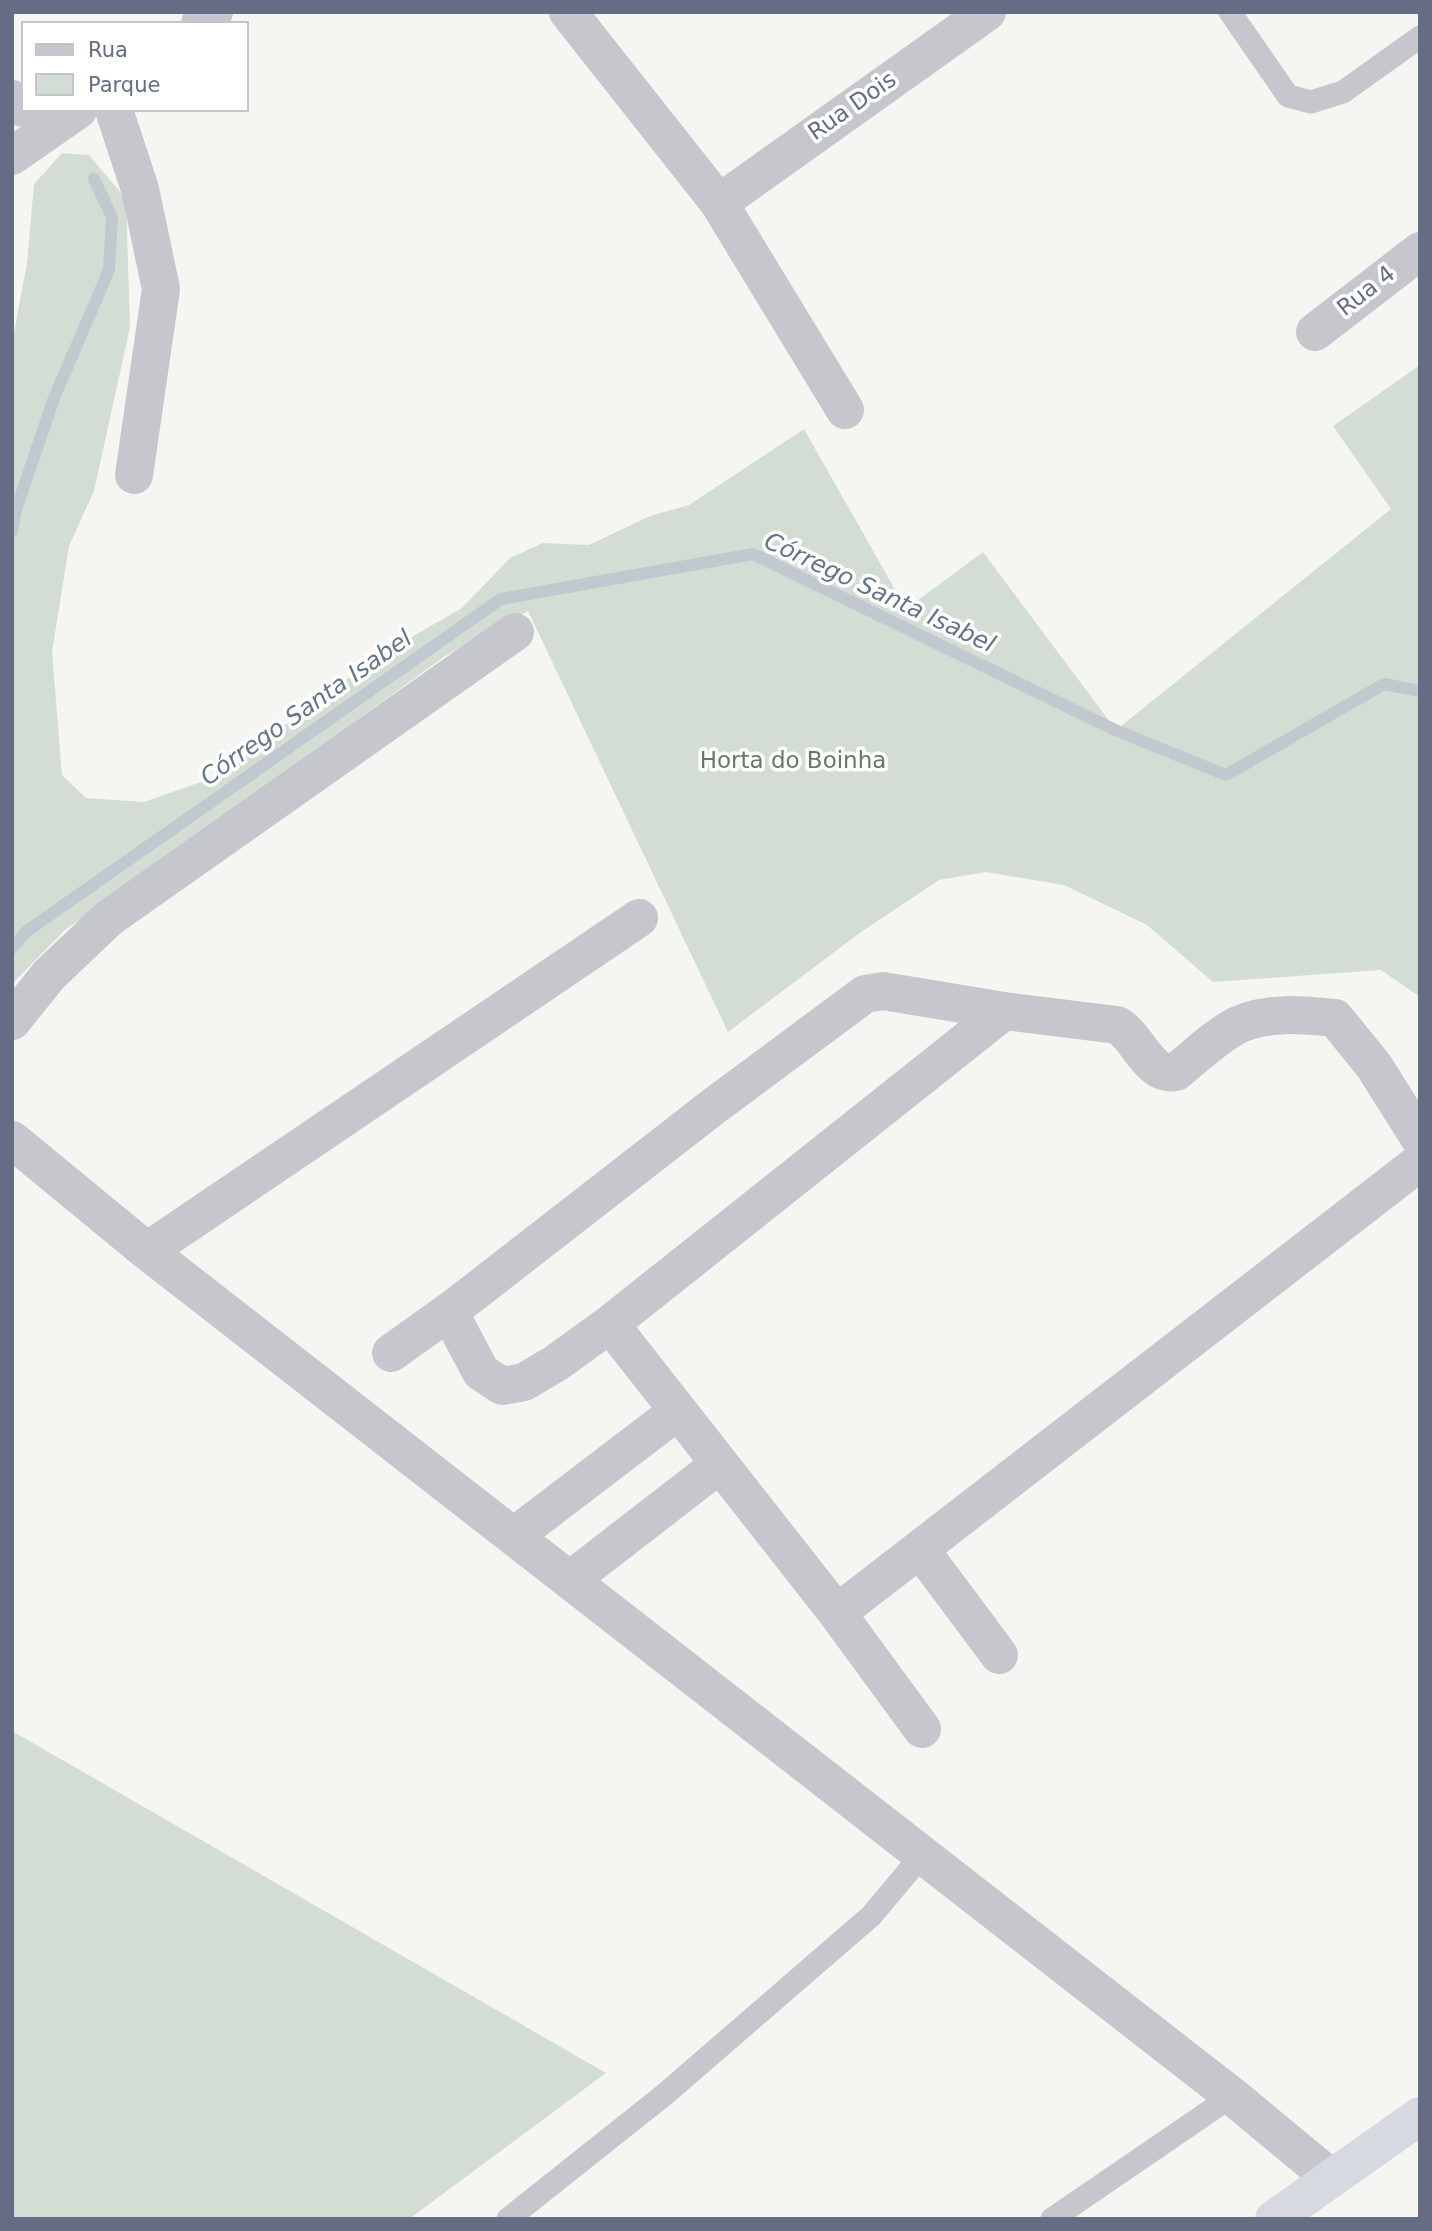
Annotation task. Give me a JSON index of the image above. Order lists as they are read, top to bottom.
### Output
{
  "streets": {
    "street": ["Rua Dois", "Rua 4"]
  },
  "water": ["Córrego Santa Isabel"],
  "parks": ["Horta do Boinha"],
  "legend": ["Rua", "Parque"]
}
